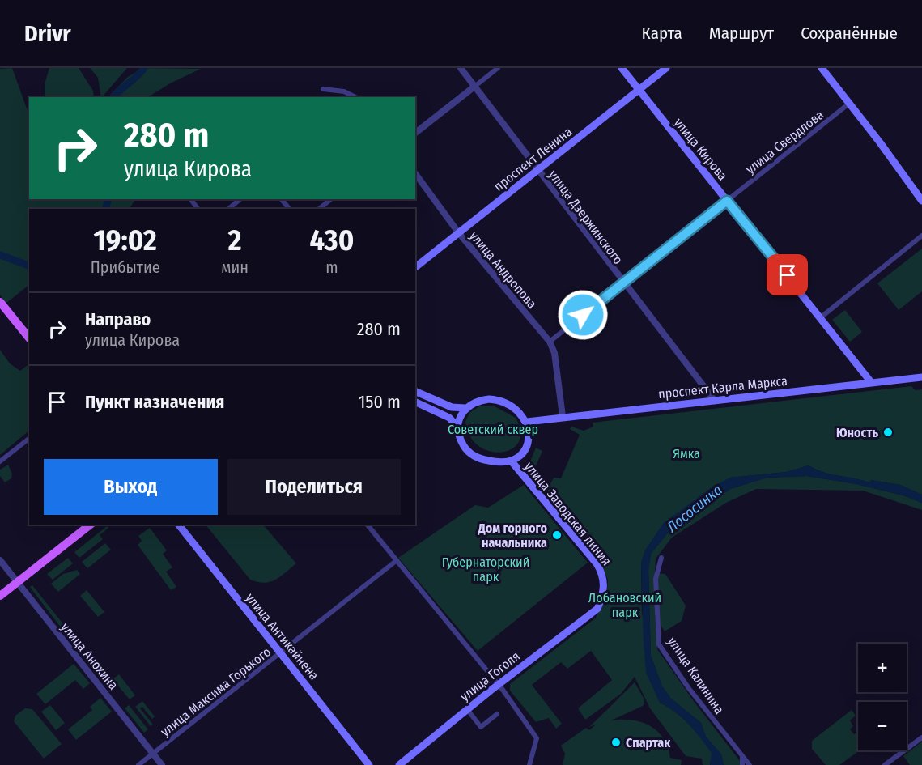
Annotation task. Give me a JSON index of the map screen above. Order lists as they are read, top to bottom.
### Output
{
  "streets": {
    "main road": [
      "улица Кирова",
      "проспект Ленина",
      "проспект Карла Маркса",
      "улица Заводская линия",
      "улица Антикайнена",
      "улица Гоголя"
    ],
    "street": [
      "улица Свердлова",
      "улица Дзержинского",
      "улица Андропова",
      "улица Анохина",
      "улица Калинина",
      "улица Максима Горького"
    ]
  },
  "crossings": [
    ["улица Свердлова", "улица Кирова"],
    ["улица Свердлова", "улица Дзержинского"],
    ["улица Свердлова", "улица Андропова"],
    ["улица Кирова", "проспект Ленина"],
    ["улица Кирова", "проспект Карла Маркса"],
    ["проспект Ленина", "улица Дзержинского"],
    ["проспект Ленина", "улица Андропова"],
    ["улица Дзержинского", "проспект Карла Маркса"],
    ["улица Андропова", "проспект Карла Маркса"],
    ["проспект Карла Маркса", "улица Заводская линия"],
    ["улица Заводская линия", "улица Гоголя"],
    ["улица Антикайнена", "улица Максима Горького"],
    ["улица Анохина", "улица Максима Горького"]
  ],
  "water": ["Лососинка"],
  "parks": [
    "Советский сквер",
    "Ямка",
    "Губернаторский парк",
    "Лобановский парк"
  ],
  "places": ["Юность", "Дом горного начальника", "Спартак"],
  "page": {
    "header": "Drivr",
    "nav": ["Карта", "Маршрут", "Сохранённые"],
    "turn": ["280 m", "улица Кирова"],
    "eta": [
      "19:02",
      "Прибытие",
      "2",
      "мин",
      "430",
      "m"
    ],
    "list": [
      {
        "name": "Направо",
        "note": "улица Кирова",
        "value": "280 m"
      },
      {
        "name": "Пункт назначения",
        "value": "150 m"
      }
    ],
    "buttons": ["Выход", "Поделиться"],
    "map_buttons": ["+", "−"]
  }
}
